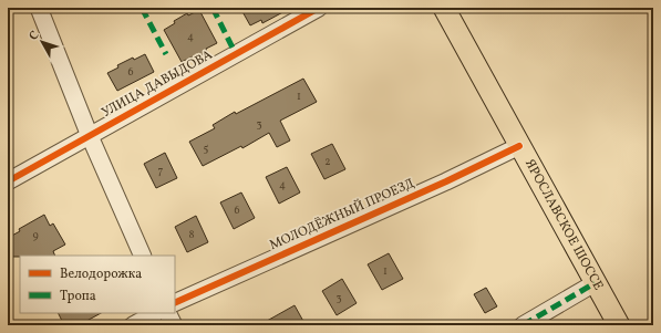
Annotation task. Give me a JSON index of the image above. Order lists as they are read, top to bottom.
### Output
{
  "streets": {
    "main road": ["ЯРОСЛАВСКОЕ ШОССЕ"],
    "street": ["УЛИЦА ДАВЫДОВА", "МОЛОДЁЖНЫЙ ПРОЕЗД"]
  },
  "crossings": [
    ["МОЛОДЁЖНЫЙ ПРОЕЗД", "ЯРОСЛАВСКОЕ ШОССЕ"]
  ],
  "house_numbers": [
    "4",
    "6",
    "1",
    "3",
    "5",
    "2",
    "7",
    "4",
    "6",
    "8",
    "9",
    "1",
    "3"
  ],
  "legend": ["Велодорожка", "Тропа"],
  "north": "top left"
}
